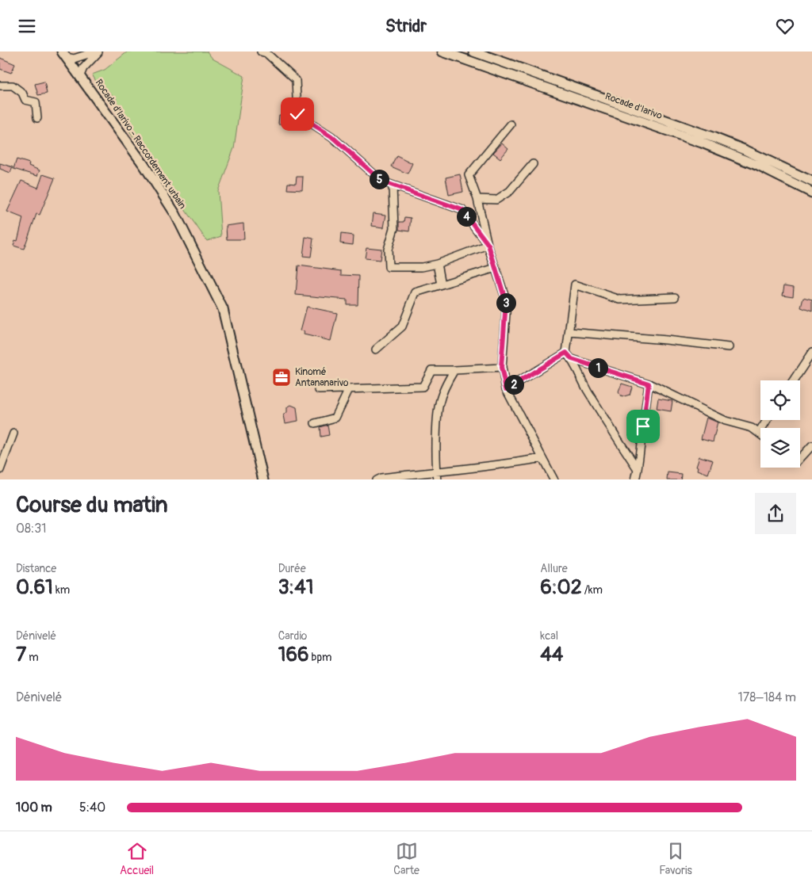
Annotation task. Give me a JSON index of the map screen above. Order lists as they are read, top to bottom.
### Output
{
  "streets": {
    "main road": ["Rocade d'Iarivo", "Rocade d'Iarivo - Raccordement urbain"]
  },
  "places": {
    "office": ["Kinomé Antananarivo"]
  },
  "page": {
    "header": "Stridr",
    "pins": [
      "5",
      "4",
      "3",
      "1",
      "2"
    ],
    "heading": ["Course du matin", "08:31"],
    "stats": [
      ["Distance", "0.61 km"],
      ["Durée", "3:41"],
      ["Allure", "6:02 /km"],
      ["Dénivelé", "7 m"],
      ["Cardio", "166 bpm"],
      ["kcal", "44"]
    ],
    "chart": ["Dénivelé", "178–184 m"],
    "list": [
      {
        "name": "100 m",
        "note": "5:40"
      }
    ],
    "tabs": ["Accueil", "Carte", "Favoris"]
  }
}
